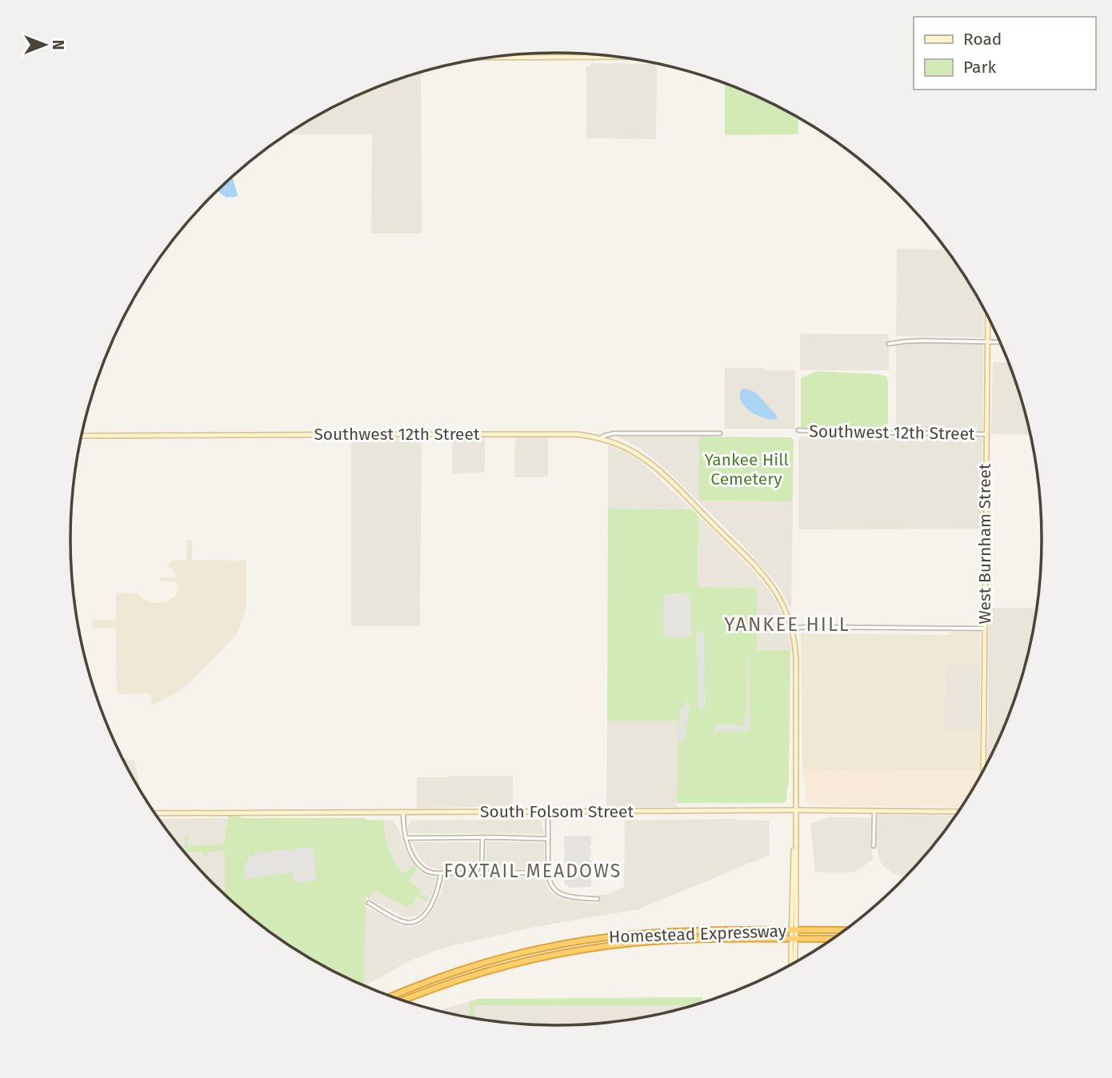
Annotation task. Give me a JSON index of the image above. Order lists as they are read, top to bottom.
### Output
{
  "streets": {
    "highway": ["Homestead Expressway"],
    "street": ["Southwest 12th Street", "West Burnham Street", "South Folsom Street"]
  },
  "crossings": [
    ["Southwest 12th Street", "West Burnham Street"]
  ],
  "districts": ["YANKEE HILL", "FOXTAIL MEADOWS"],
  "parks": ["Yankee Hill Cemetery"],
  "legend": ["Road", "Park"],
  "north": "right"
}
